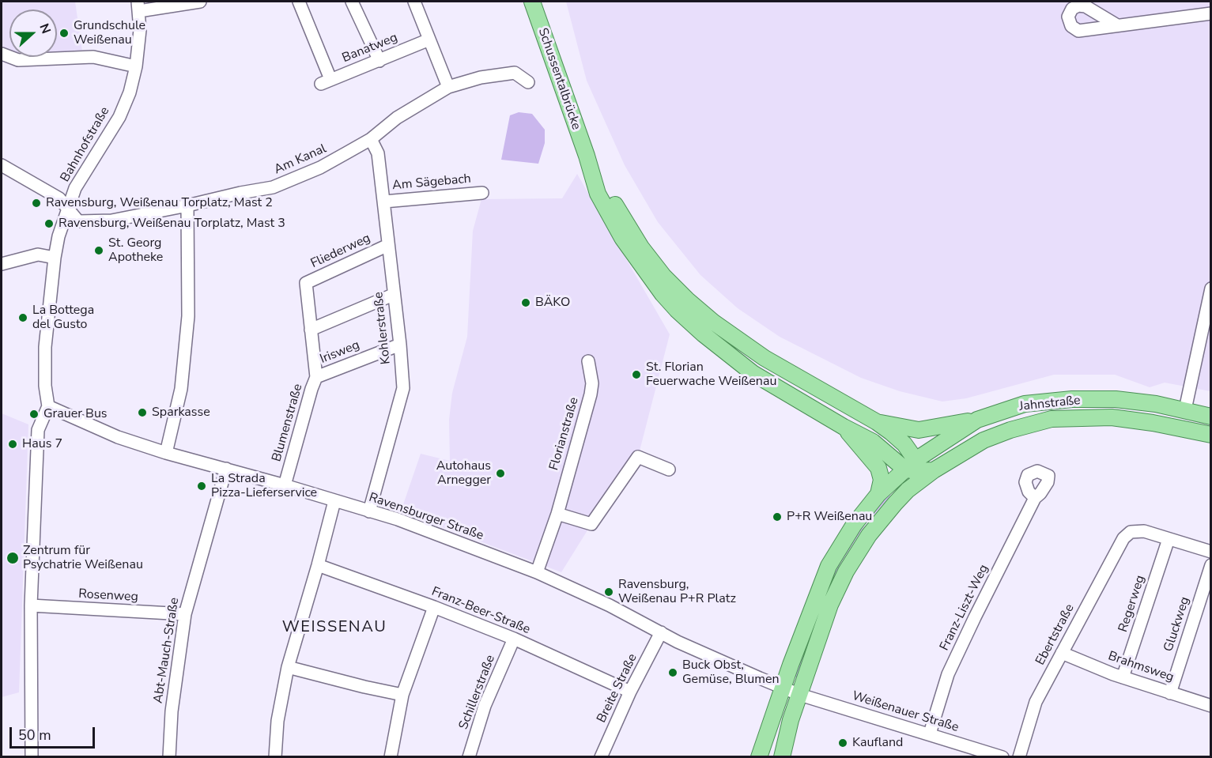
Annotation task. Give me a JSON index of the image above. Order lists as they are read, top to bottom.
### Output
{
  "streets": {
    "main road": ["Schussentalbrücke", "Jahnstraße"],
    "street": [
      "Banatweg",
      "Bahnhofstraße",
      "Am Kanal",
      "Am Sägebach",
      "Fliederweg",
      "Kohlerstraße",
      "Irisweg",
      "Blumenstraße",
      "Florianstraße",
      "Ravensburger Straße",
      "Rosenweg",
      "Regerweg",
      "Franz-Liszt-Weg",
      "Franz-Beer-Straße",
      "Gluckweg",
      "Ebertstraße",
      "Abt-Mauch-Straße",
      "Brahmsweg",
      "Breite Straße",
      "Schillerstraße",
      "Weißenauer Straße"
    ]
  },
  "crossings": [
    ["Bahnhofstraße", "Am Kanal"],
    ["Bahnhofstraße", "Ravensburger Straße"],
    ["Am Kanal", "Kohlerstraße"],
    ["Am Sägebach", "Kohlerstraße"],
    ["Fliederweg", "Kohlerstraße"],
    ["Fliederweg", "Blumenstraße"],
    ["Kohlerstraße", "Irisweg"],
    ["Kohlerstraße", "Ravensburger Straße"],
    ["Irisweg", "Blumenstraße"],
    ["Jahnstraße", "Ravensburger Straße"],
    ["Jahnstraße", "Weißenauer Straße"],
    ["Blumenstraße", "Ravensburger Straße"],
    ["Florianstraße", "Ravensburger Straße"],
    ["Ravensburger Straße", "Abt-Mauch-Straße"],
    ["Ravensburger Straße", "Breite Straße"],
    ["Rosenweg", "Abt-Mauch-Straße"],
    ["Regerweg", "Ebertstraße"],
    ["Regerweg", "Brahmsweg"],
    ["Franz-Liszt-Weg", "Weißenauer Straße"],
    ["Franz-Beer-Straße", "Breite Straße"],
    ["Franz-Beer-Straße", "Schillerstraße"],
    ["Gluckweg", "Brahmsweg"],
    ["Ebertstraße", "Brahmsweg"]
  ],
  "districts": ["WEISSENAU"],
  "places": [
    "Grundschule Weißenau",
    "Ravensburg, Weißenau Torplatz, Mast 2",
    "Ravensburg, Weißenau Torplatz, Mast 3",
    "St. Georg Apotheke",
    "BÄKO",
    "La Bottega del Gusto",
    "St. Florian Feuerwache Weißenau",
    "Sparkasse",
    "Grauer Bus",
    "Haus 7",
    "Autohaus Arnegger",
    "La Strada Pizza-Lieferservice",
    "P+R Weißenau",
    "Zentrum für Psychatrie Weißenau",
    "Ravensburg, Weißenau P+R Platz",
    "Buck Obst, Gemüse, Blumen",
    "Kaufland"
  ],
  "scale_bar": "50 m",
  "north": "right"
}
